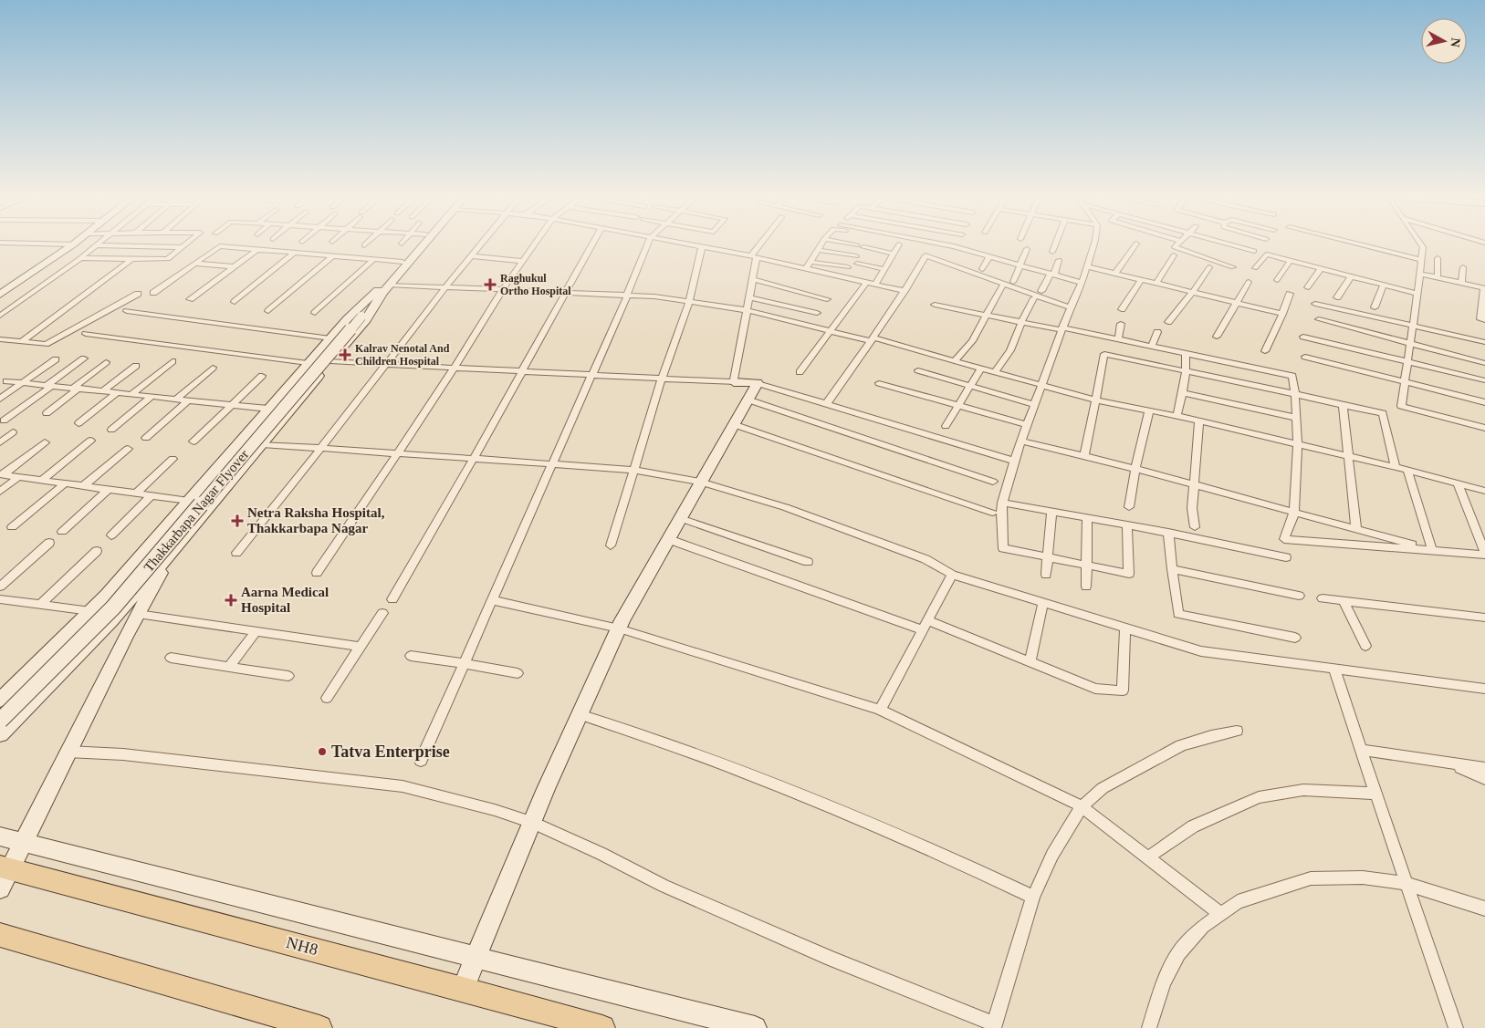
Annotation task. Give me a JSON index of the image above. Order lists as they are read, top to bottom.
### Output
{
  "streets": {
    "main road": ["NH8"],
    "street": ["Thakkarbapa Nagar Flyover"]
  },
  "places": {
    "health": [
      "Raghukul Ortho Hospital",
      "Kalrav Nenotal And Children Hospital",
      "Netra Raksha Hospital, Thakkarbapa Nagar",
      "Aarna Medical Hospital"
    ],
    "other": ["Tatva Enterprise"]
  },
  "north": "right"
}
